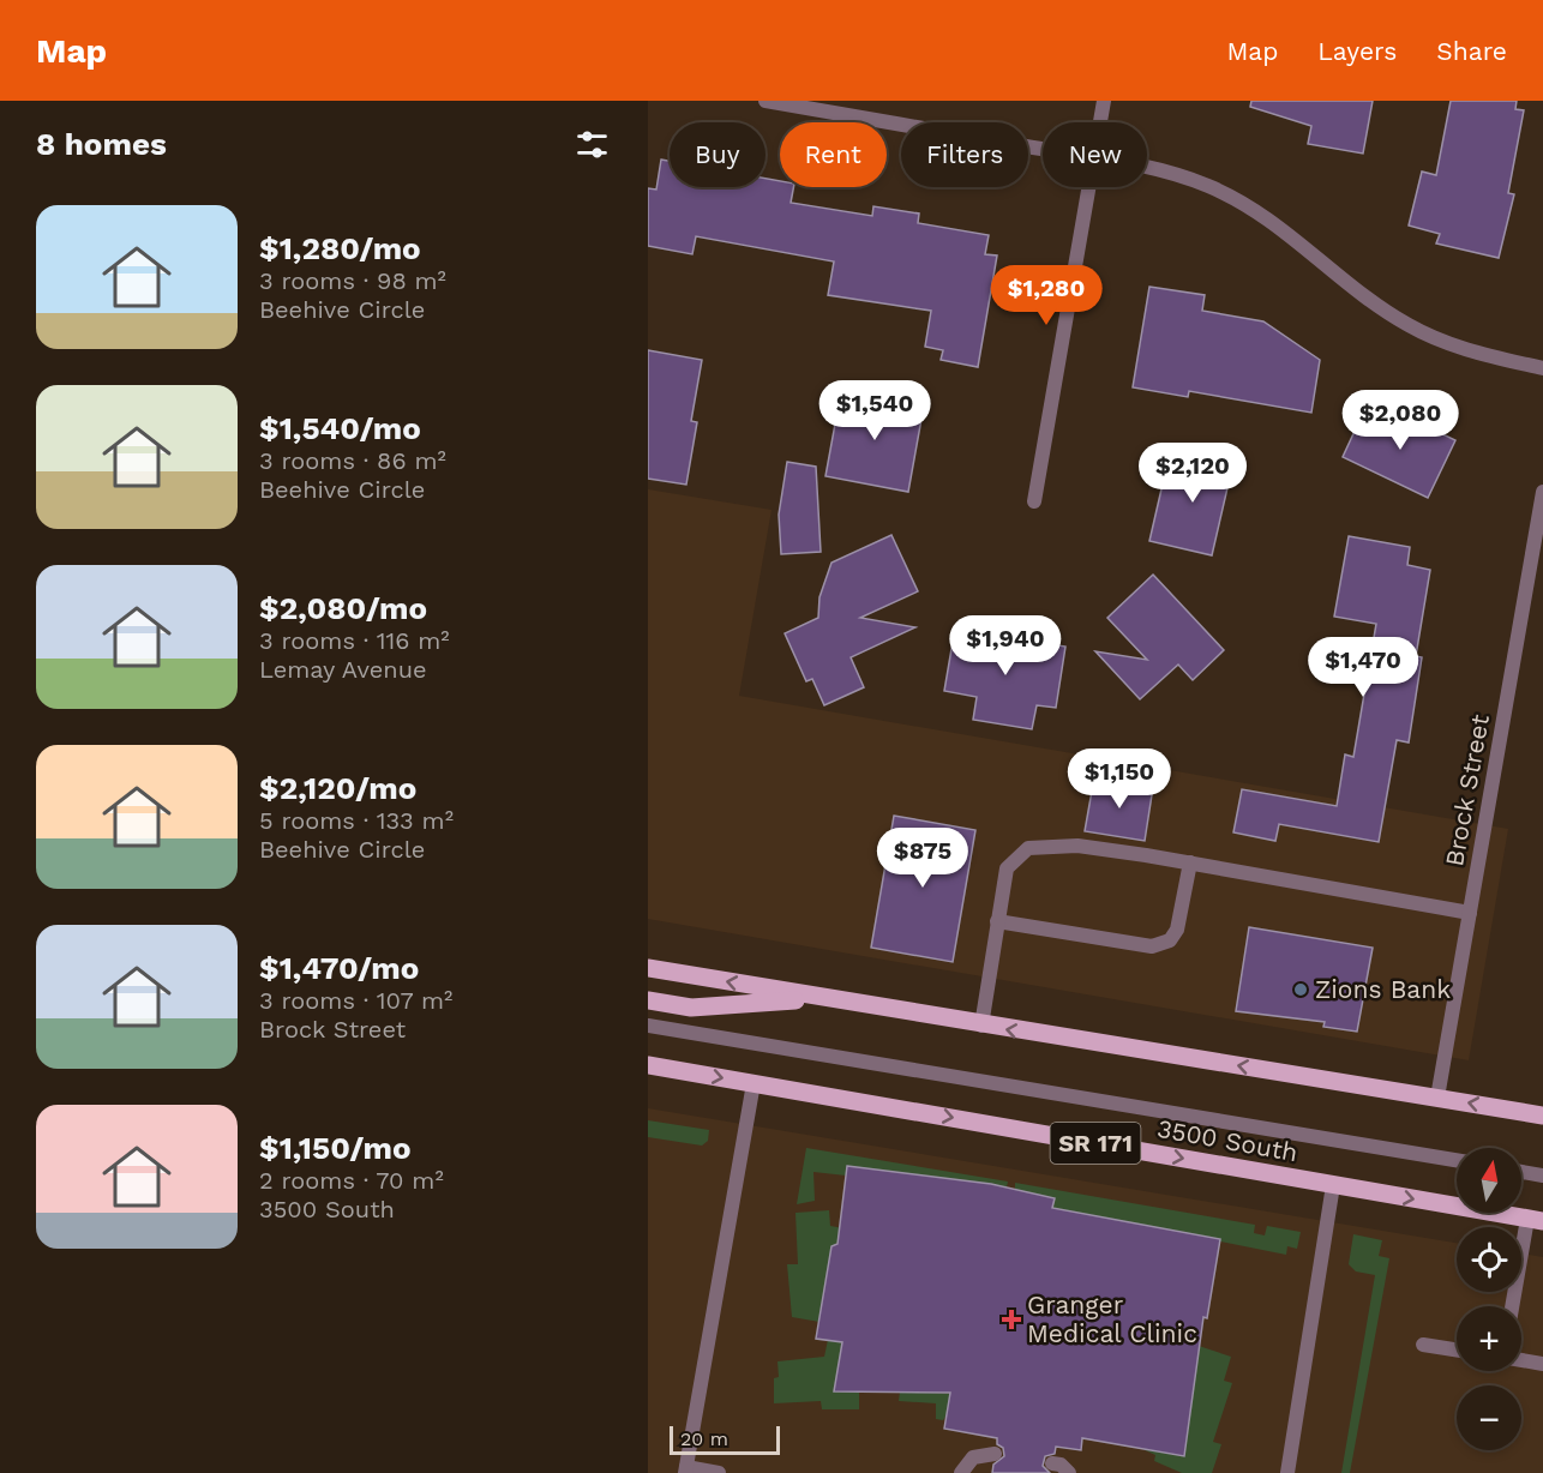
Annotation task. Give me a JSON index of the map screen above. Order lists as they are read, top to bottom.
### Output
{
  "streets": {
    "main road": ["3500 South", "SR 171"],
    "street": ["Brock Street"]
  },
  "places": {
    "other": ["Zions Bank"],
    "health": ["Granger Medical Clinic"]
  },
  "scale_bar": "20 m",
  "north": "top",
  "page": {
    "header": "Map",
    "nav": ["Map", "Layers", "Share"],
    "heading": "8 homes",
    "chip": [
      "Buy",
      "Rent",
      "Filters",
      "New"
    ],
    "list": [
      {
        "name": "$1,280/mo",
        "note": "3 rooms · 98 m² · Beehive Circle"
      },
      {
        "name": "$1,540/mo",
        "note": "3 rooms · 86 m² · Beehive Circle"
      },
      {
        "name": "$2,080/mo",
        "note": "3 rooms · 116 m² · Lemay Avenue"
      },
      {
        "name": "$2,120/mo",
        "note": "5 rooms · 133 m² · Beehive Circle"
      },
      {
        "name": "$1,470/mo",
        "note": "3 rooms · 107 m² · Brock Street"
      },
      {
        "name": "$1,150/mo",
        "note": "2 rooms · 70 m² · 3500 South"
      }
    ],
    "price": [
      "$1,280",
      "$1,540",
      "$2,080",
      "$2,120",
      "$1,940",
      "$1,470",
      "$1,150",
      "$875"
    ],
    "map_buttons": ["+", "−"],
    "scale": "20 m"
  }
}
